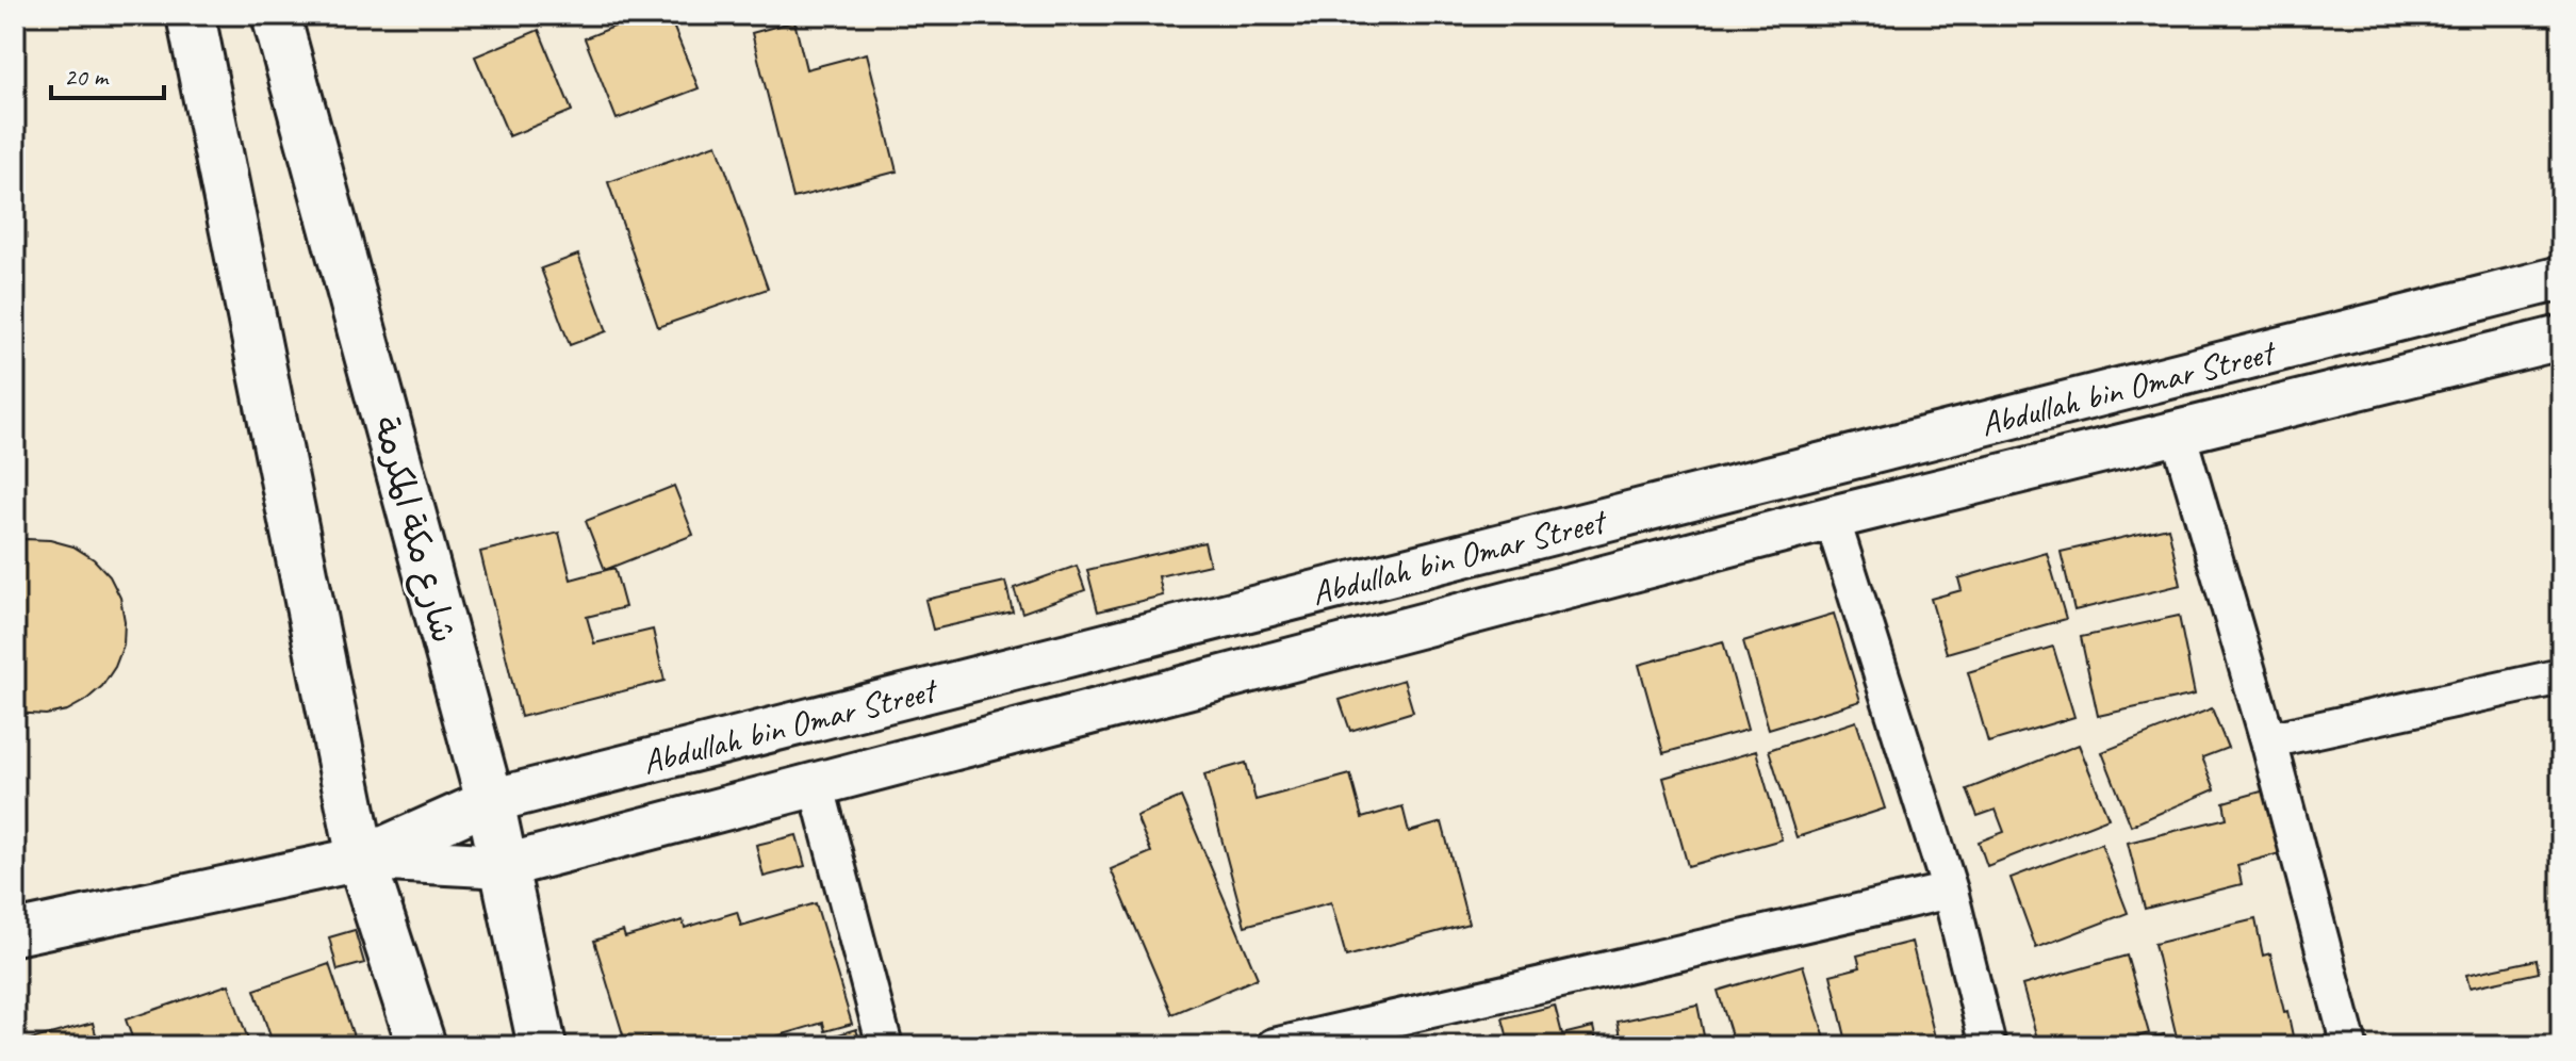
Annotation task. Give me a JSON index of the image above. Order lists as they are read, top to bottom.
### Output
{
  "streets": {
    "main road": ["شارع مكة المكرمة"],
    "street": ["Abdullah bin Omar Street"]
  },
  "crossings": [
    ["Abdullah bin Omar Street", "شارع مكة المكرمة"]
  ],
  "scale_bar": "20 m"
}
